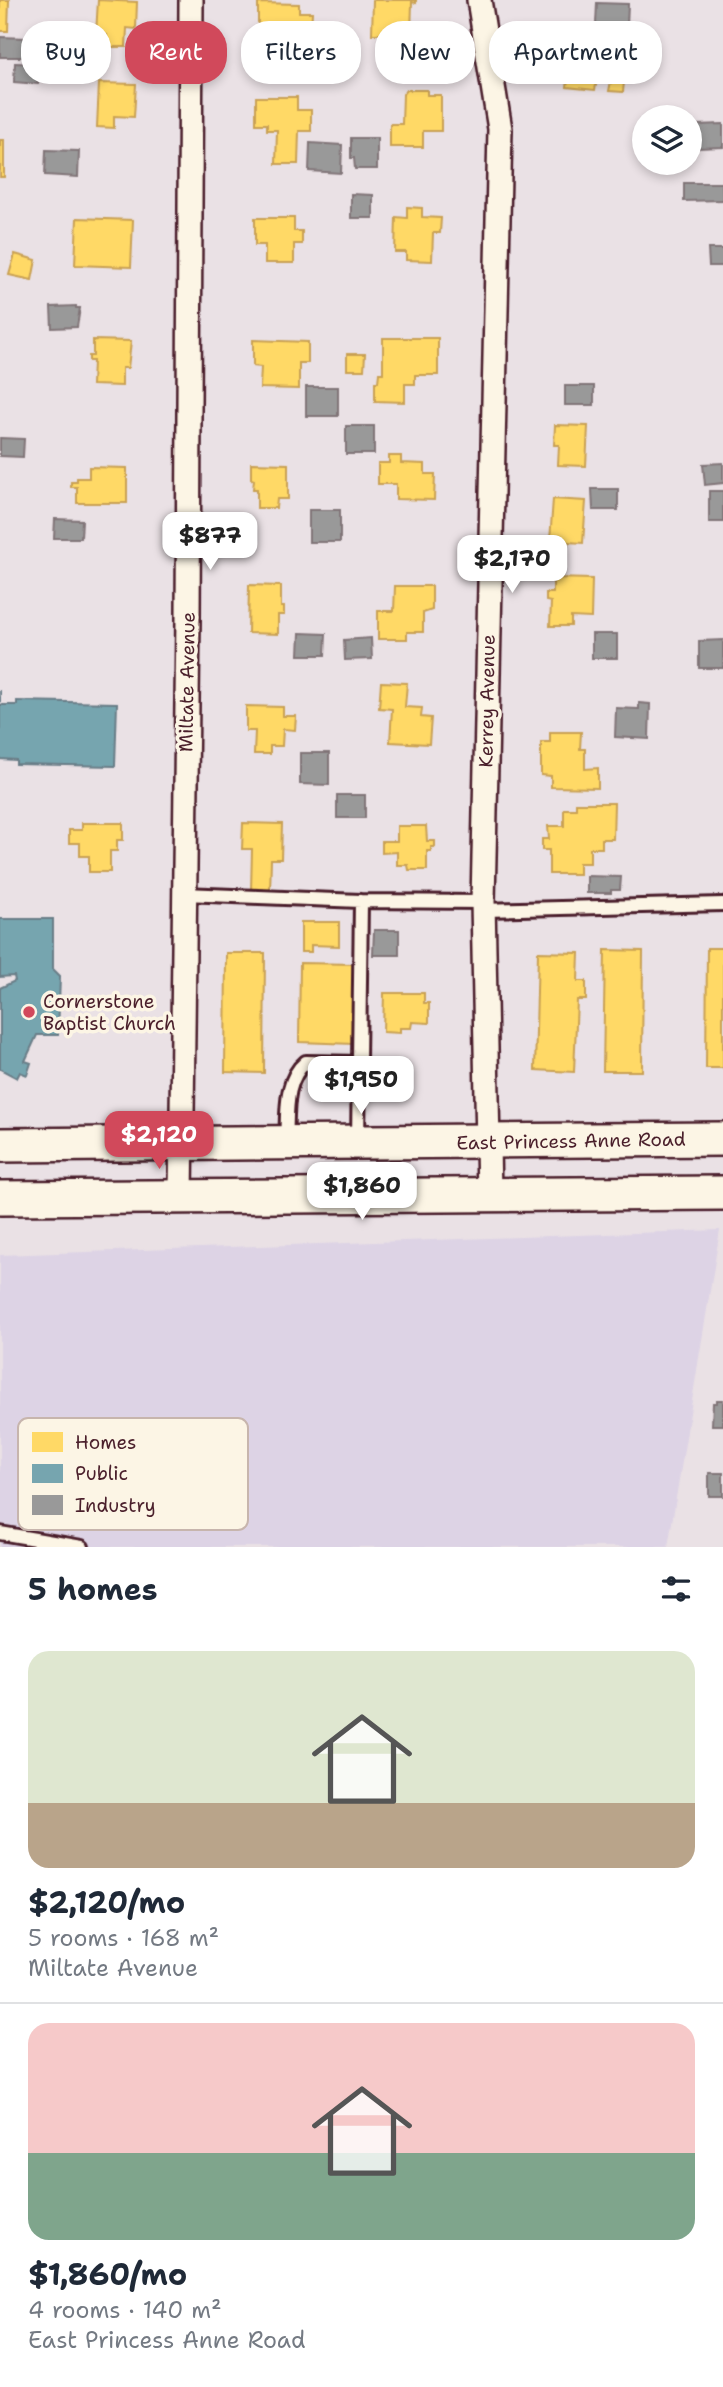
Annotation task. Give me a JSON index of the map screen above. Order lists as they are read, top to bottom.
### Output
{
  "streets": {
    "main road": ["East Princess Anne Road"],
    "street": ["Miltate Avenue", "Kerrey Avenue"]
  },
  "crossings": [
    ["Miltate Avenue", "East Princess Anne Road"],
    ["Kerrey Avenue", "East Princess Anne Road"]
  ],
  "places": ["Cornerstone Baptist Church"],
  "legend": ["Homes", "Public", "Industry"],
  "page": {
    "chip": [
      "Buy",
      "Rent",
      "Filters",
      "New",
      "Apartment"
    ],
    "price": [
      "$877",
      "$2,170",
      "$1,950",
      "$2,120",
      "$1,860"
    ],
    "heading": "5 homes",
    "list": [
      {
        "name": "$2,120/mo",
        "note": "5 rooms · 168 m² · Miltate Avenue"
      },
      {
        "name": "$1,860/mo",
        "note": "4 rooms · 140 m² · East Princess Anne Road"
      }
    ]
  }
}
